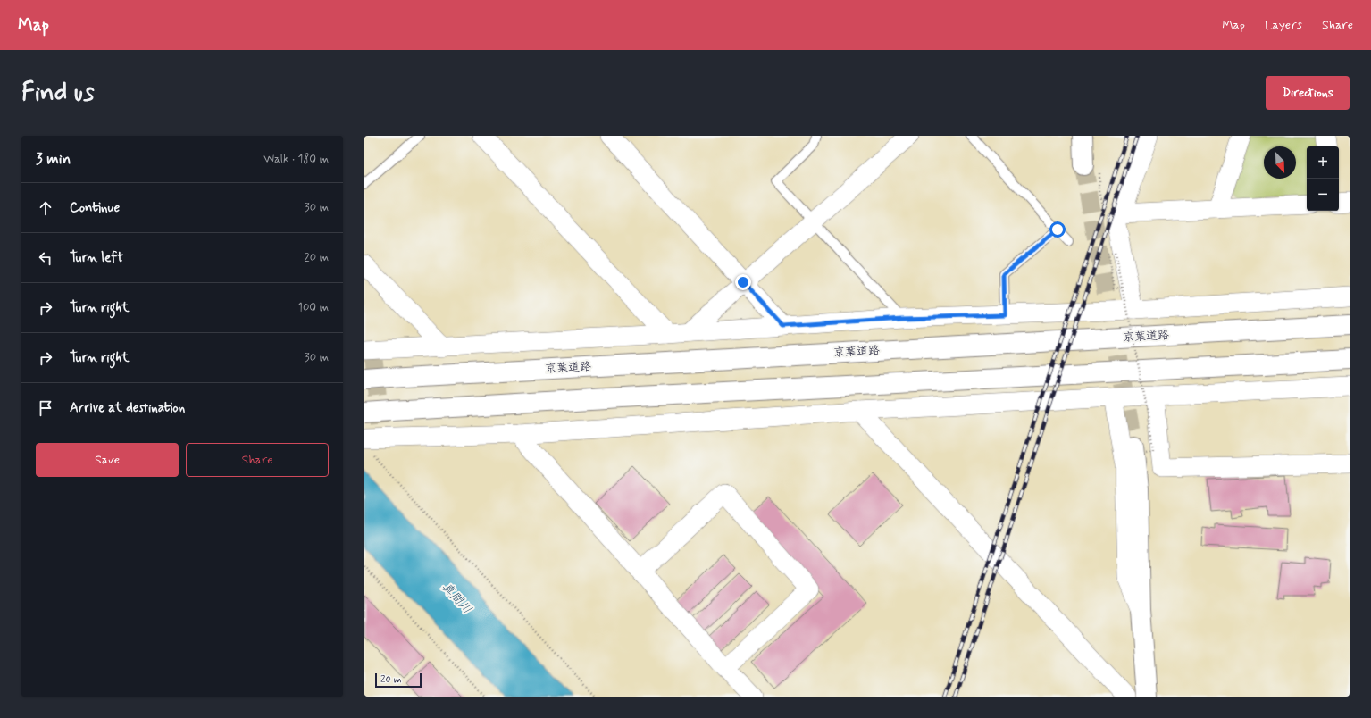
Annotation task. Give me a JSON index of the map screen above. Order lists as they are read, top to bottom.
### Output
{
  "streets": {
    "main road": ["京葉道路"]
  },
  "water": ["真間川"],
  "scale_bar": "20 m",
  "north": "bottom right",
  "page": {
    "header": "Map",
    "nav": ["Map", "Layers", "Share"],
    "buttons": [
      "Directions",
      ["Save", "Share"]
    ],
    "title": "Find us",
    "heading": ["3 min", "Walk · 180 m"],
    "map_buttons": ["+", "−"],
    "list": [
      ["Continue", "30 m"],
      ["Turn left", "20 m"],
      ["Turn right", "100 m"],
      ["Turn right", "30 m"],
      "Arrive at destination"
    ],
    "scale": "20 m"
  }
}
